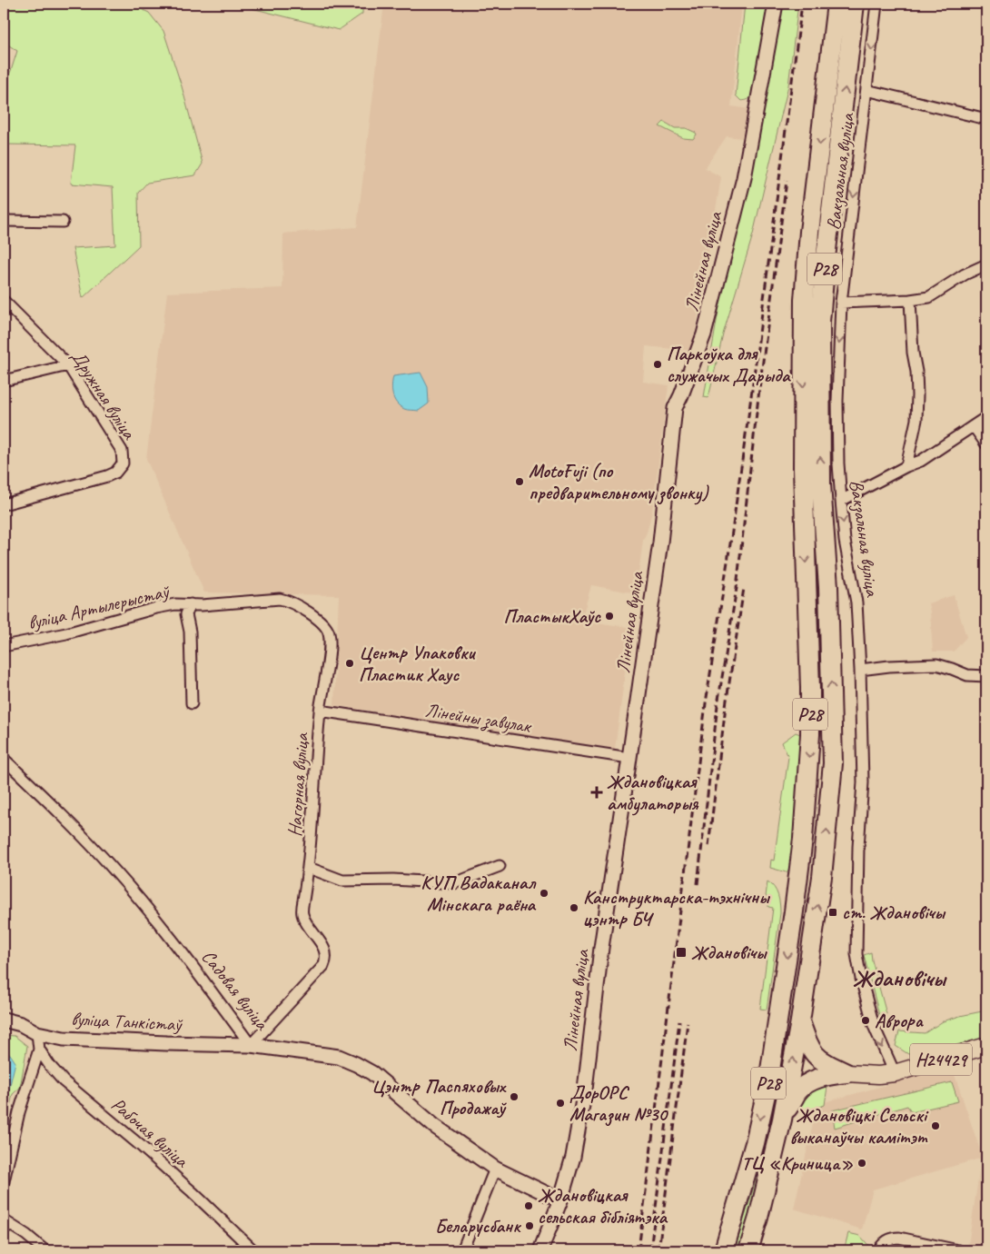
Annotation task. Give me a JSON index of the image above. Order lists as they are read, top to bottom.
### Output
{
  "streets": {
    "highway": ["Р28", "Н24429"],
    "street": [
      "Вакзальная вуліца",
      "Лінейная вуліца",
      "Дружная вуліца",
      "вуліца Артылерыстаў",
      "Лінейны завулак",
      "Нагорная вуліца",
      "Садовая вуліца",
      "вуліца Танкістаў",
      "Рабочая вуліца"
    ]
  },
  "crossings": [
    ["Вакзальная вуліца", "Н24429"],
    ["Лінейная вуліца", "Лінейны завулак"],
    ["Лінейная вуліца", "Садовая вуліца"],
    ["Р28", "Н24429"],
    ["вуліца Артылерыстаў", "Нагорная вуліца"],
    ["Лінейны завулак", "Нагорная вуліца"],
    ["Нагорная вуліца", "Садовая вуліца"],
    ["Нагорная вуліца", "вуліца Танкістаў"],
    ["Садовая вуліца", "вуліца Танкістаў"],
    ["вуліца Танкістаў", "Рабочая вуліца"]
  ],
  "one_way": ["Вакзальная вуліца"],
  "districts": ["Ждановічы"],
  "places": {
    "other": [
      "Паркоўка для служачых Дарыда",
      "MotoFuji (по предварительному звонку)",
      "ПластыкХаўс",
      "Центр Упаковки Пластик Хаус",
      "КУП Вадаканал Мінскага раёна",
      "Канструктарска-тэхнічны цэнтр БЧ",
      "Аврора",
      "Цэнтр Паспяховых Продажаў",
      "ДорОРС Магазин №30",
      "Ждановіцкі Сельскі выканаўчы камітэт",
      "ТЦ «Криница»",
      "Ждановіцкая сельская бібліятэка",
      "Беларусбанк"
    ],
    "health": ["Ждановіцкая амбулаторыя"],
    "transit": ["ст. Ждановічы", "Ждановічы"]
  }
}
